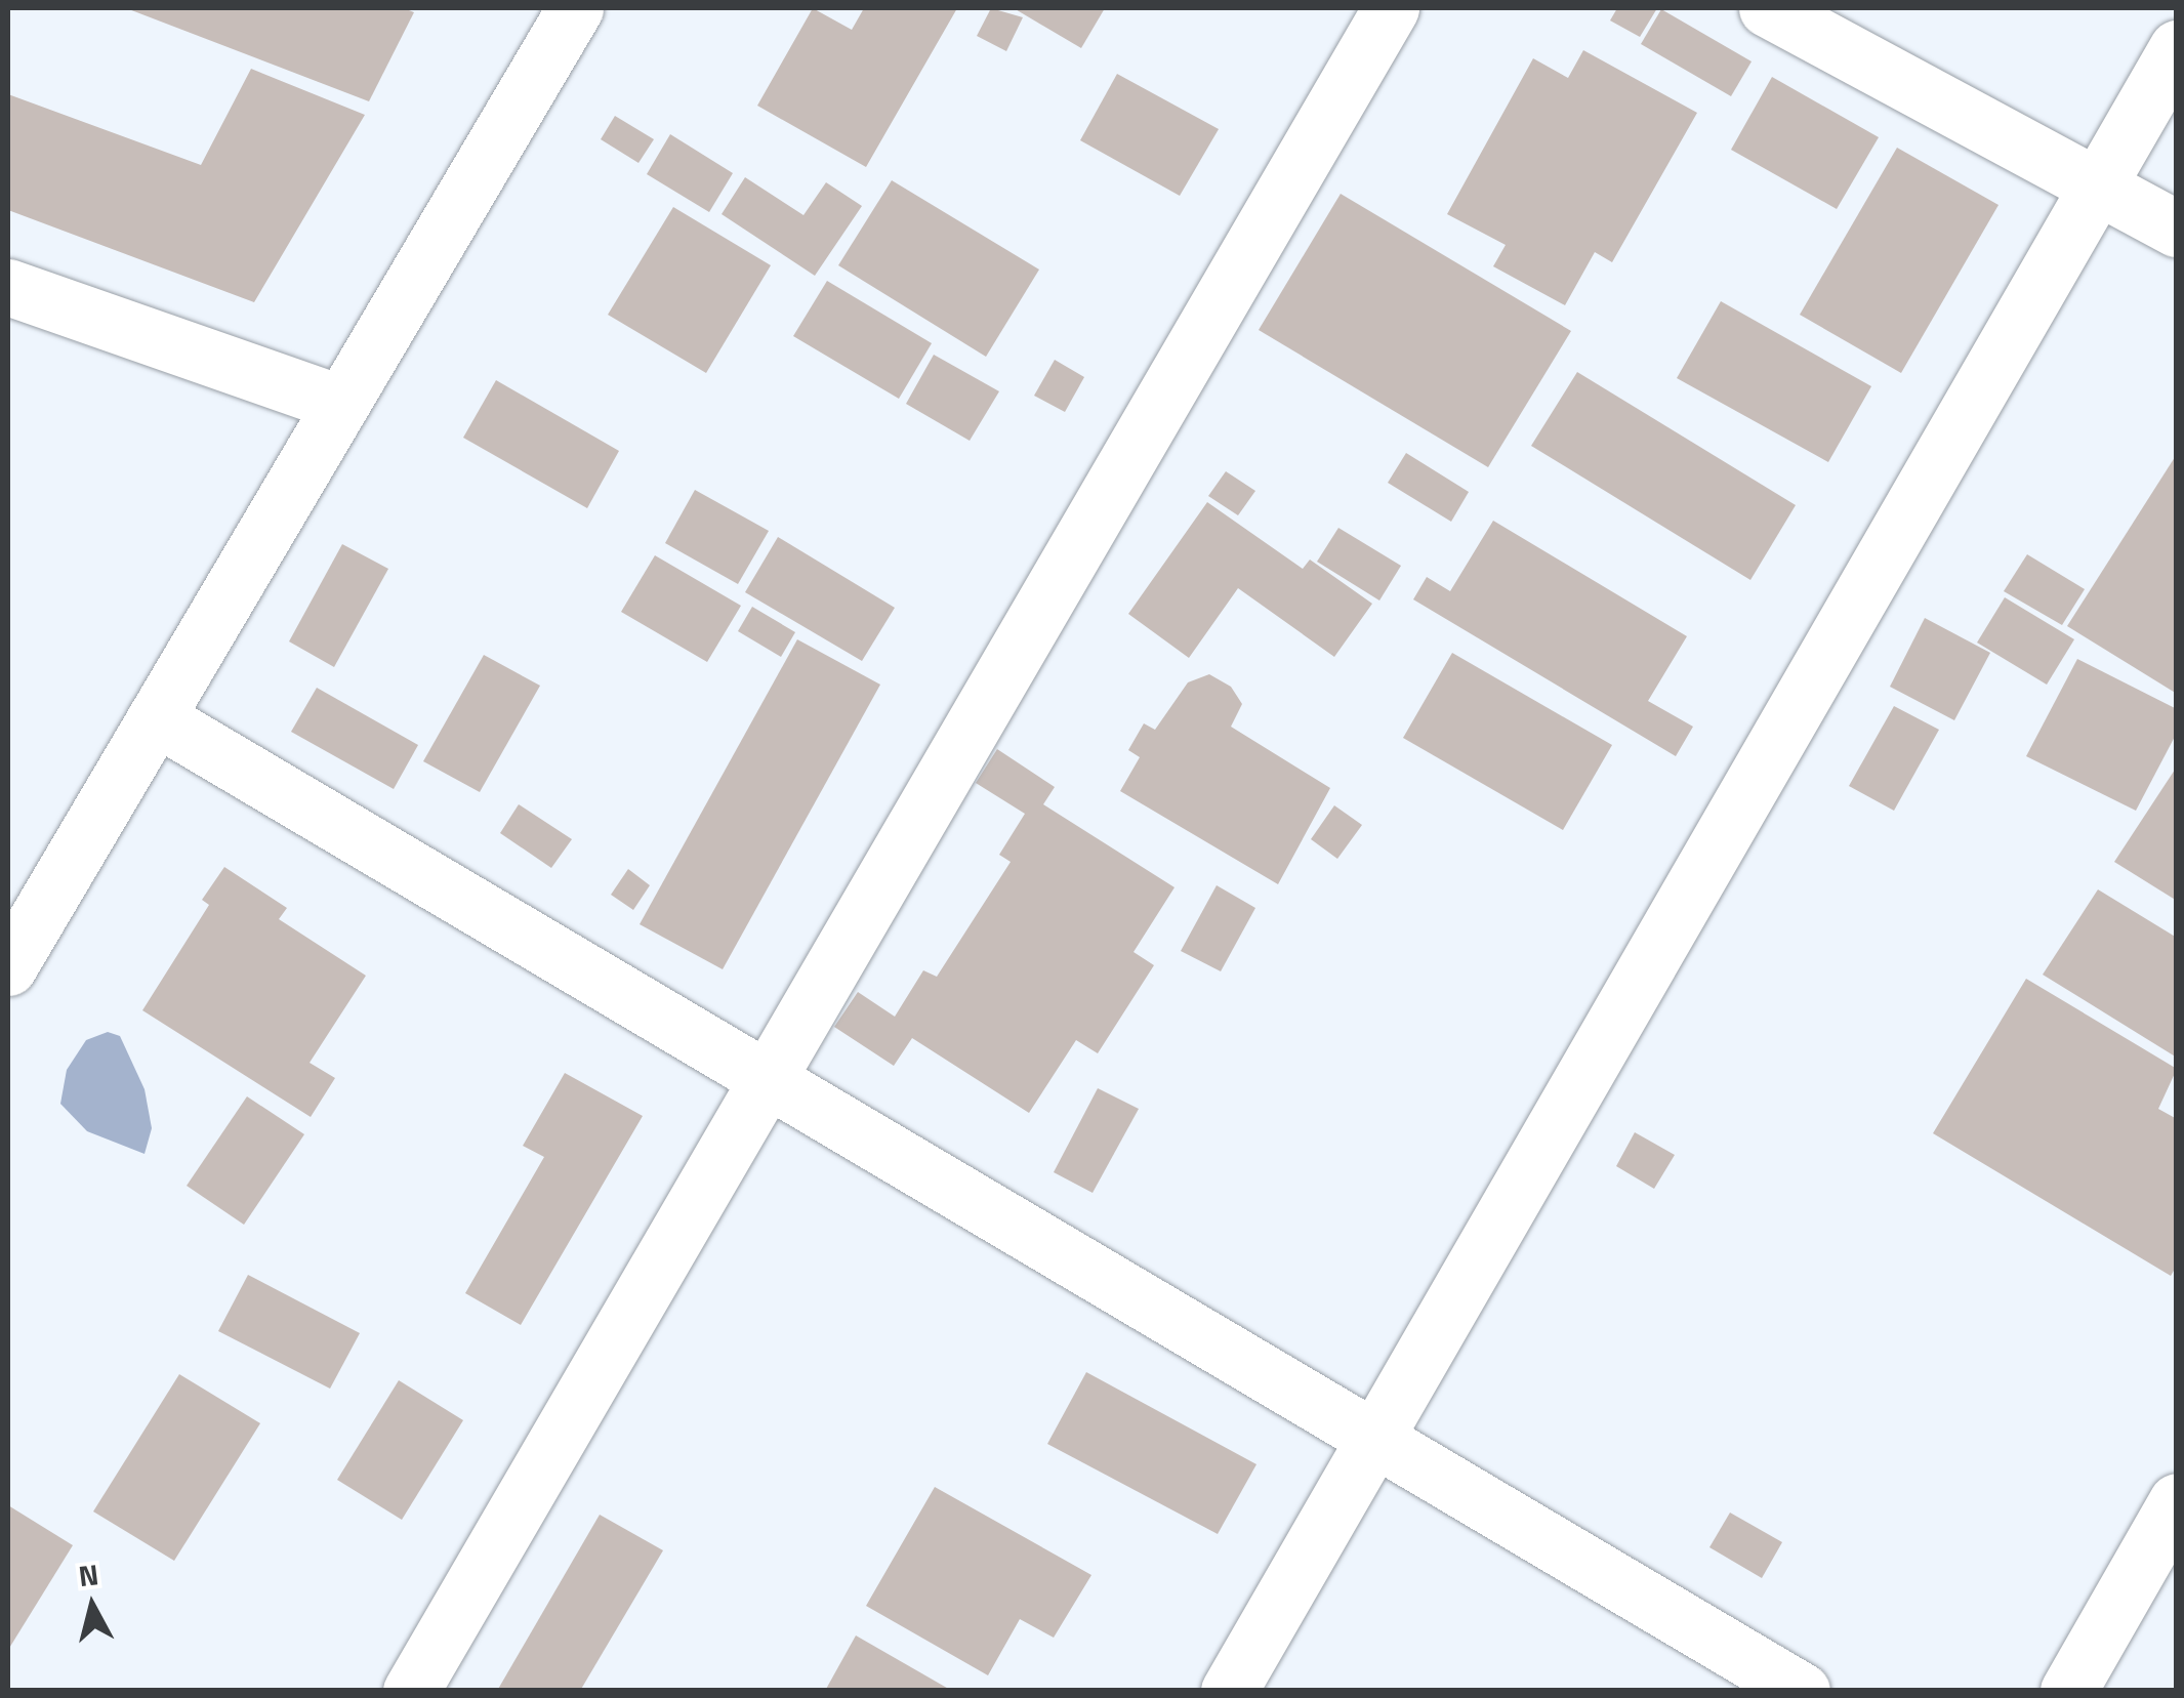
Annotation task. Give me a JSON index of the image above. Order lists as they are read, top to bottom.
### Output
{
  "north": "top"
}
